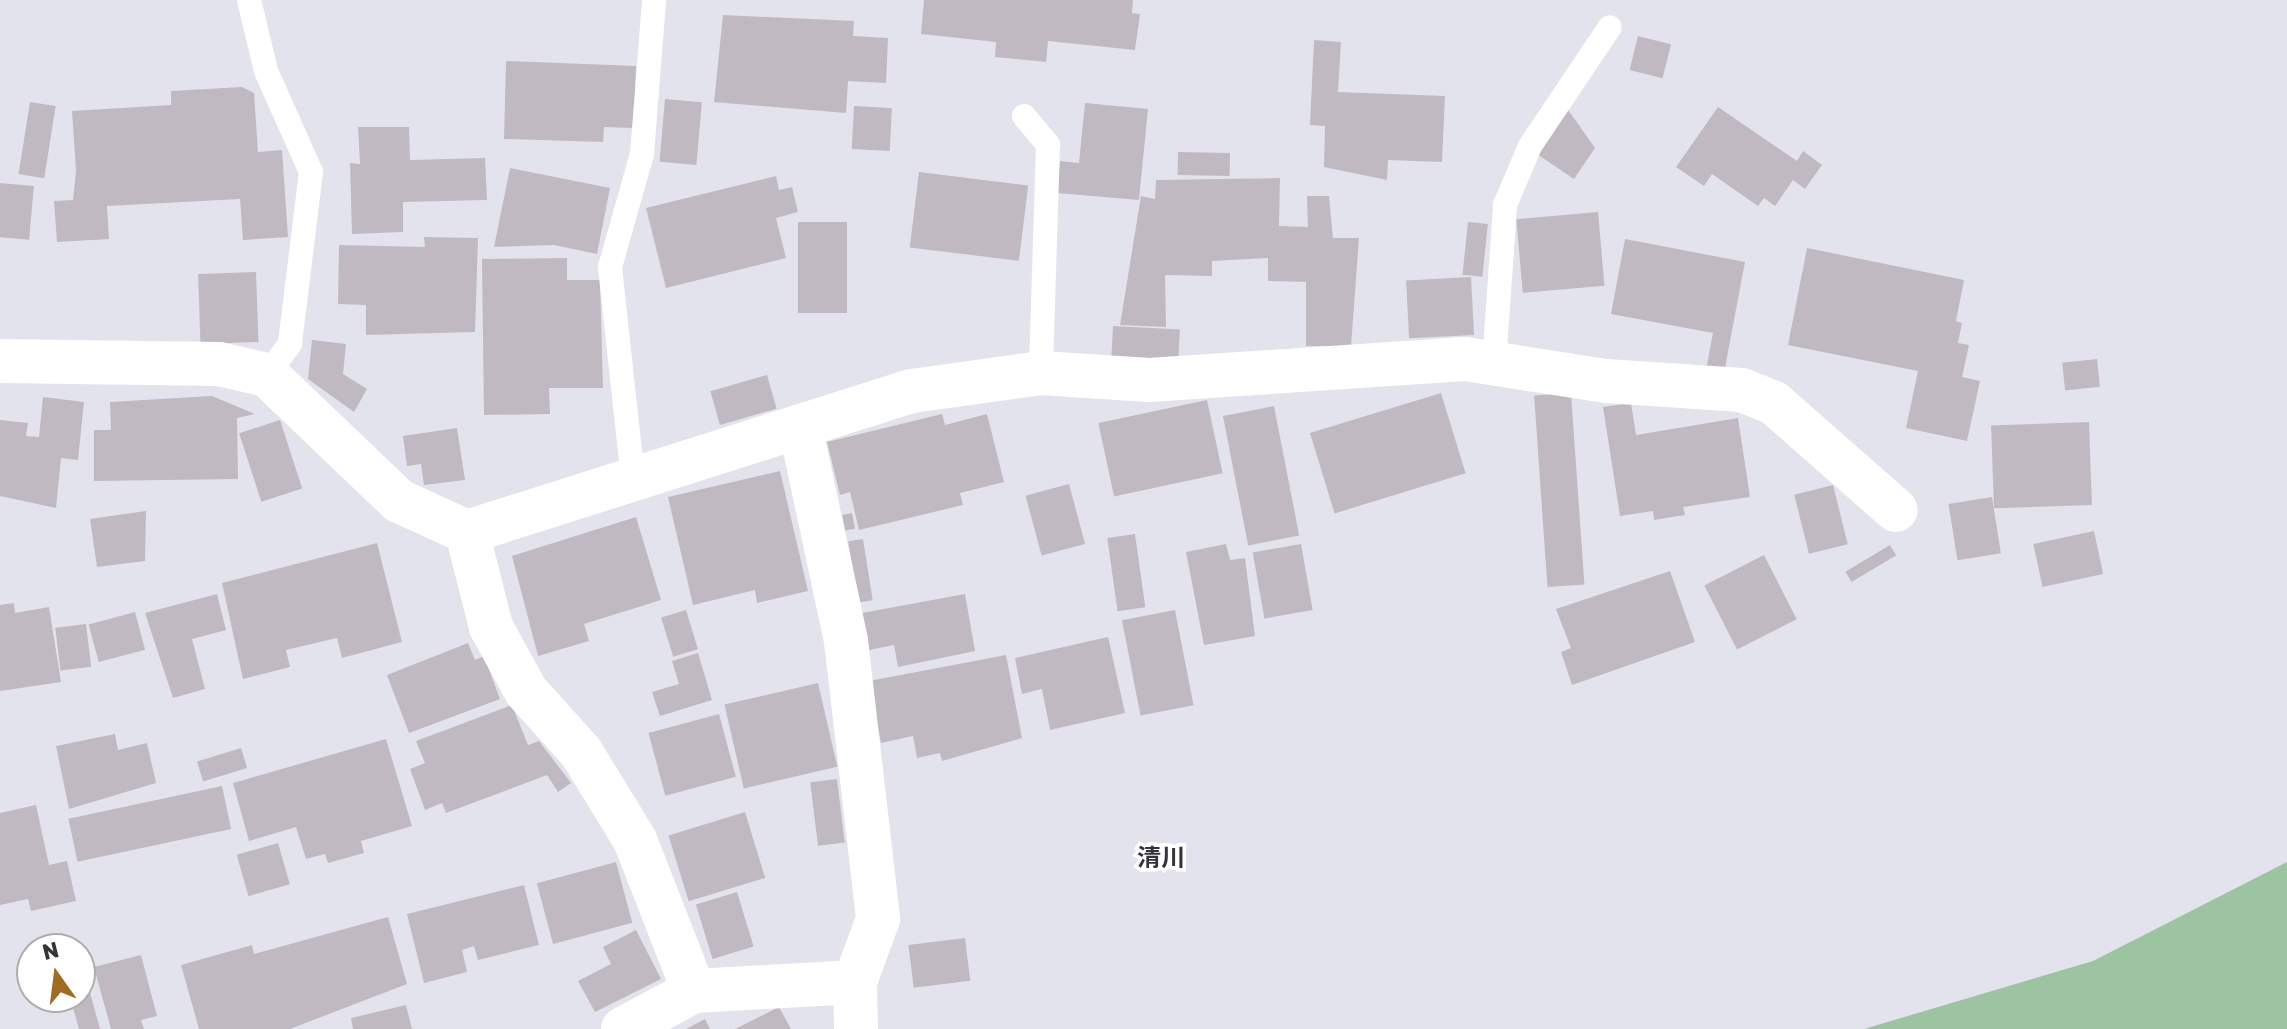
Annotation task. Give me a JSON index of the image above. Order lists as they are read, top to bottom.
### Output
{
  "districts": ["清川"],
  "north": "top"
}
